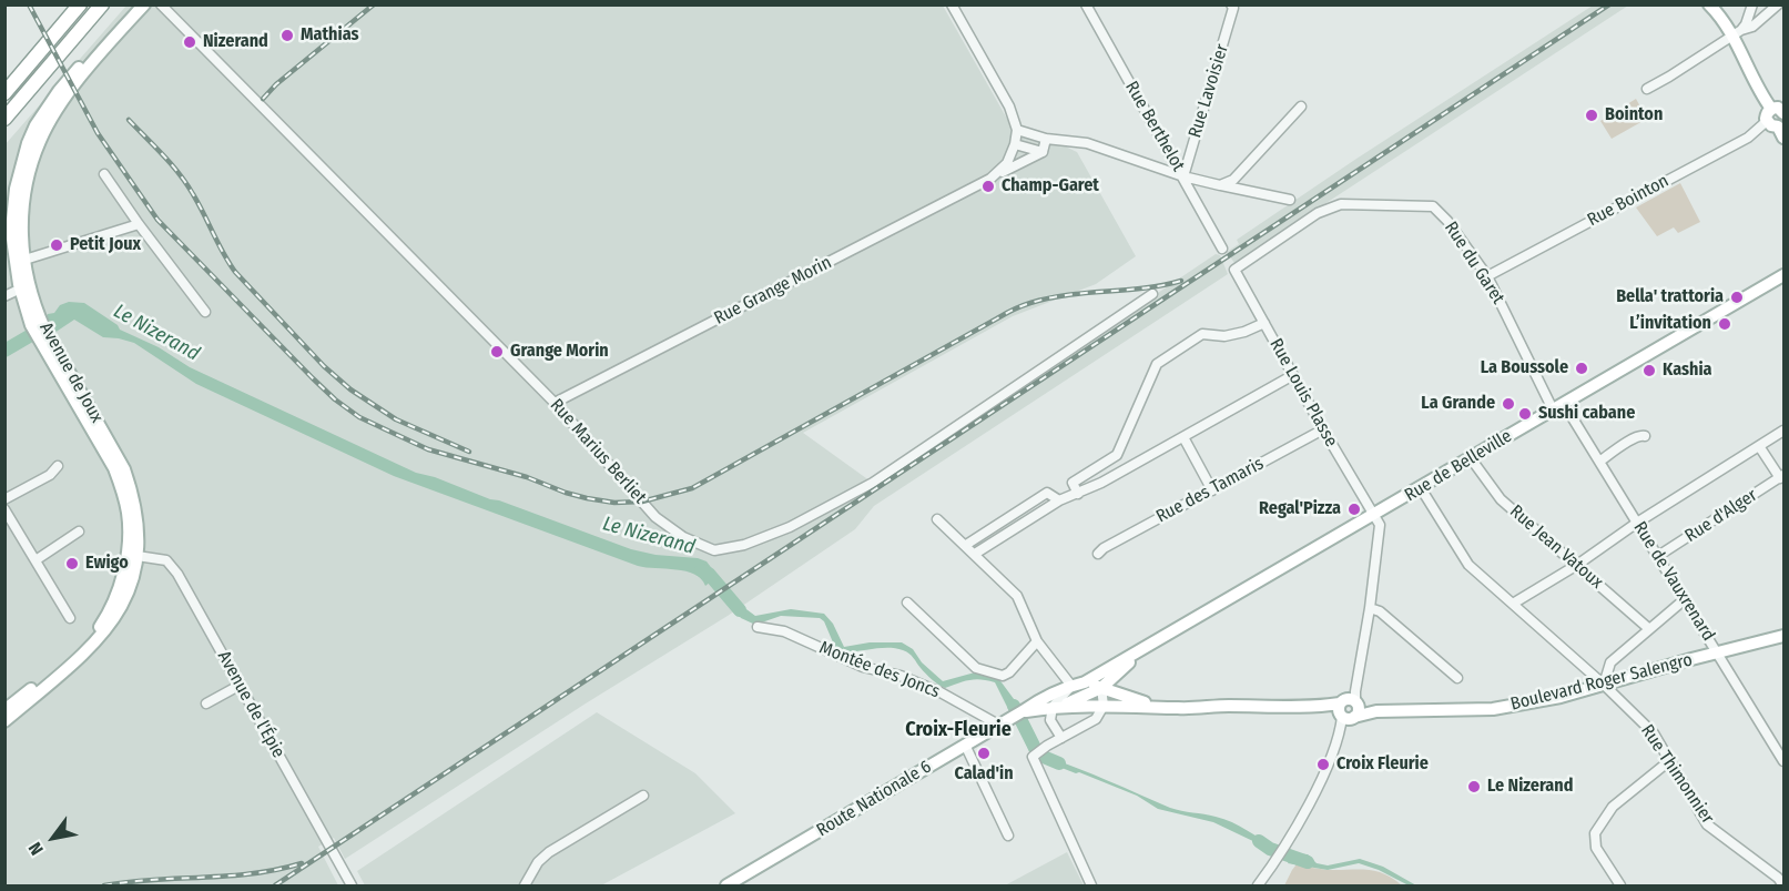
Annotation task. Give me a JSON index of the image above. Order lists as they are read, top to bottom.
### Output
{
  "streets": {
    "main road": [
      "Avenue de Joux",
      "Rue de Belleville",
      "Boulevard Roger Salengro",
      "Route Nationale 6"
    ],
    "street": [
      "Rue Lavoisier",
      "Rue Berthelot",
      "Rue Bointon",
      "Rue du Garet",
      "Rue Grange Morin",
      "Rue Louis Plasse",
      "Rue Marius Berliet",
      "Rue des Tamaris",
      "Rue d'Alger",
      "Rue Jean Vatoux",
      "Rue de Vauxrenard",
      "Montée des Joncs",
      "Avenue de l'Épie",
      "Rue Thimonnier"
    ]
  },
  "crossings": [
    ["Rue Lavoisier", "Rue Berthelot"],
    ["Rue Bointon", "Rue du Garet"],
    ["Rue du Garet", "Rue Louis Plasse"],
    ["Rue du Garet", "Rue de Belleville"],
    ["Rue du Garet", "Rue de Vauxrenard"],
    ["Rue Grange Morin", "Rue Marius Berliet"],
    ["Avenue de Joux", "Avenue de l'Épie"],
    ["Rue Louis Plasse", "Rue de Belleville"],
    ["Rue Louis Plasse", "Rue des Tamaris"],
    ["Rue Louis Plasse", "Route Nationale 6"],
    ["Rue de Belleville", "Rue Jean Vatoux"],
    ["Rue de Belleville", "Rue de Vauxrenard"],
    ["Rue de Belleville", "Rue Thimonnier"],
    ["Rue de Belleville", "Route Nationale 6"],
    ["Rue d'Alger", "Rue de Vauxrenard"],
    ["Rue de Vauxrenard", "Boulevard Roger Salengro"],
    ["Montée des Joncs", "Route Nationale 6"],
    ["Boulevard Roger Salengro", "Rue Thimonnier"],
    ["Boulevard Roger Salengro", "Route Nationale 6"]
  ],
  "districts": ["Croix-Fleurie"],
  "water": ["Le Nizerand"],
  "places": [
    "Mathias",
    "Nizerand",
    "Bointon",
    "Champ-Garet",
    "Petit Joux",
    "Bella' trattoria",
    "L’invitation",
    "Grange Morin",
    "La Boussole",
    "Kashia",
    "La Grande",
    "Sushi cabane",
    "Regal'Pizza",
    "Ewigo",
    "Calad'in",
    "Croix Fleurie",
    "Le Nizerand"
  ],
  "north": "bottom left"
}
